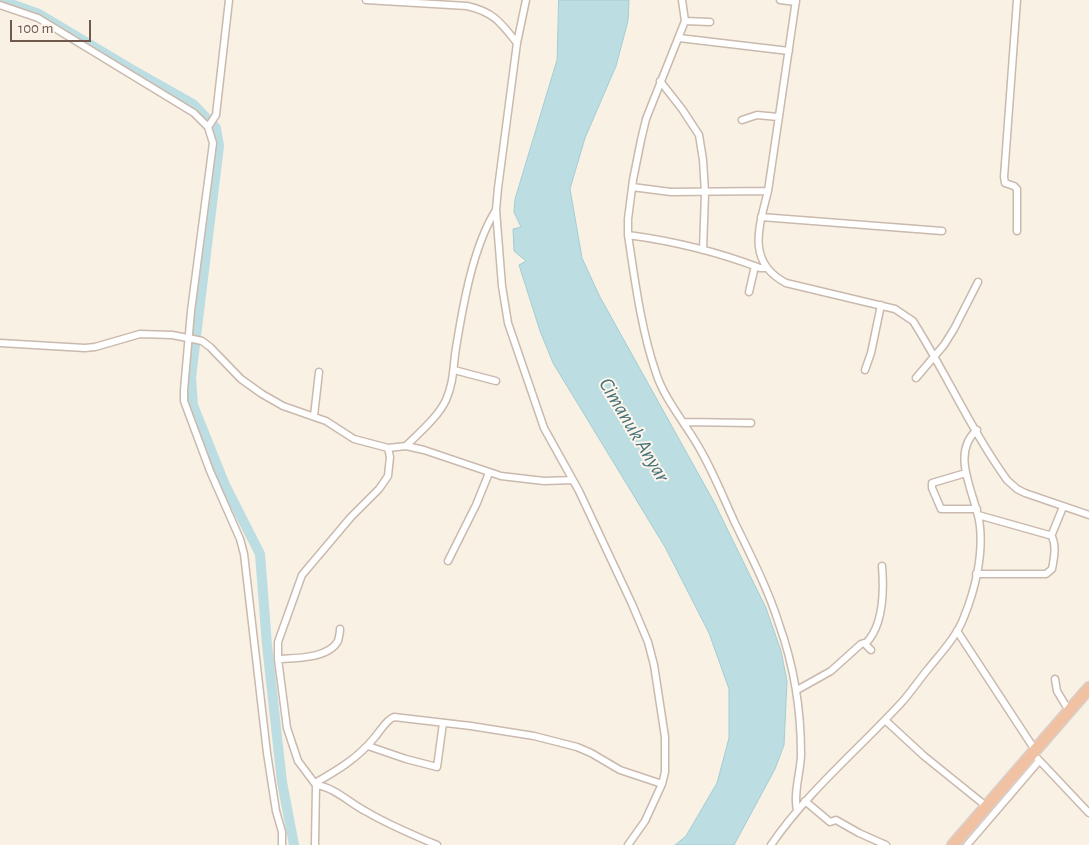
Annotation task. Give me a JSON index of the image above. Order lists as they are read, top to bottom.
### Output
{
  "water": ["Cimanuk Anyar"],
  "scale_bar": "100 m"
}
